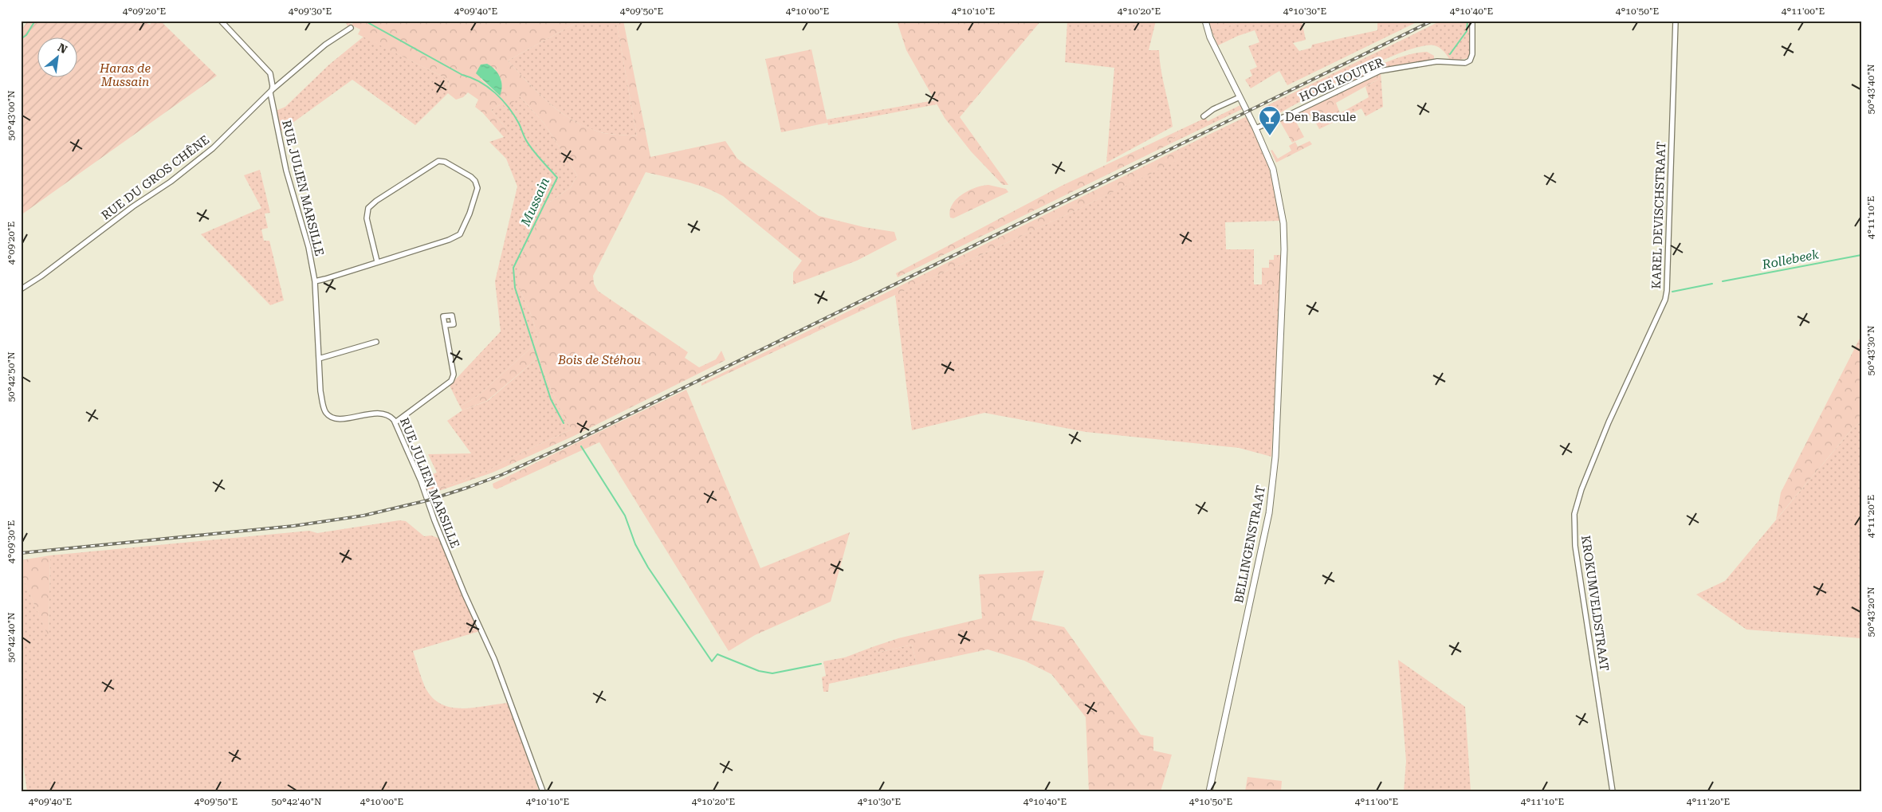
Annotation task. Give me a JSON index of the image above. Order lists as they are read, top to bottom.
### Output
{
  "streets": {
    "street": [
      "HOGE KOUTER",
      "RUE DU GROS CHÊNE",
      "RUE JULIEN MARSILLE",
      "KAREL DEVISCHSTRAAT",
      "BELLINGENSTRAAT",
      "KROKUMVELDSTRAAT"
    ]
  },
  "crossings": [
    ["HOGE KOUTER", "BELLINGENSTRAAT"],
    ["RUE DU GROS CHÊNE", "RUE JULIEN MARSILLE"],
    ["KAREL DEVISCHSTRAAT", "KROKUMVELDSTRAAT"]
  ],
  "water": ["Mussain", "Rollebeek"],
  "parks": ["Haras de Mussain", "Bois de Stéhou"],
  "places": {
    "bar": ["Den Bascule"]
  },
  "north": "top right",
  "coordinates": [
    "4°09'20\"E",
    "4°09'30\"E",
    "4°09'40\"E",
    "4°09'50\"E",
    "4°10'00\"E",
    "4°10'10\"E",
    "4°10'20\"E",
    "4°10'30\"E",
    "4°10'40\"E",
    "4°10'50\"E",
    "4°11'00\"E",
    "50°43'40\"N",
    "50°43'00\"N",
    "4°11'10\"E",
    "50°43'30\"N",
    "50°42'50\"N",
    "4°11'20\"E",
    "50°43'20\"N",
    "50°42'40\"N"
  ]
}
